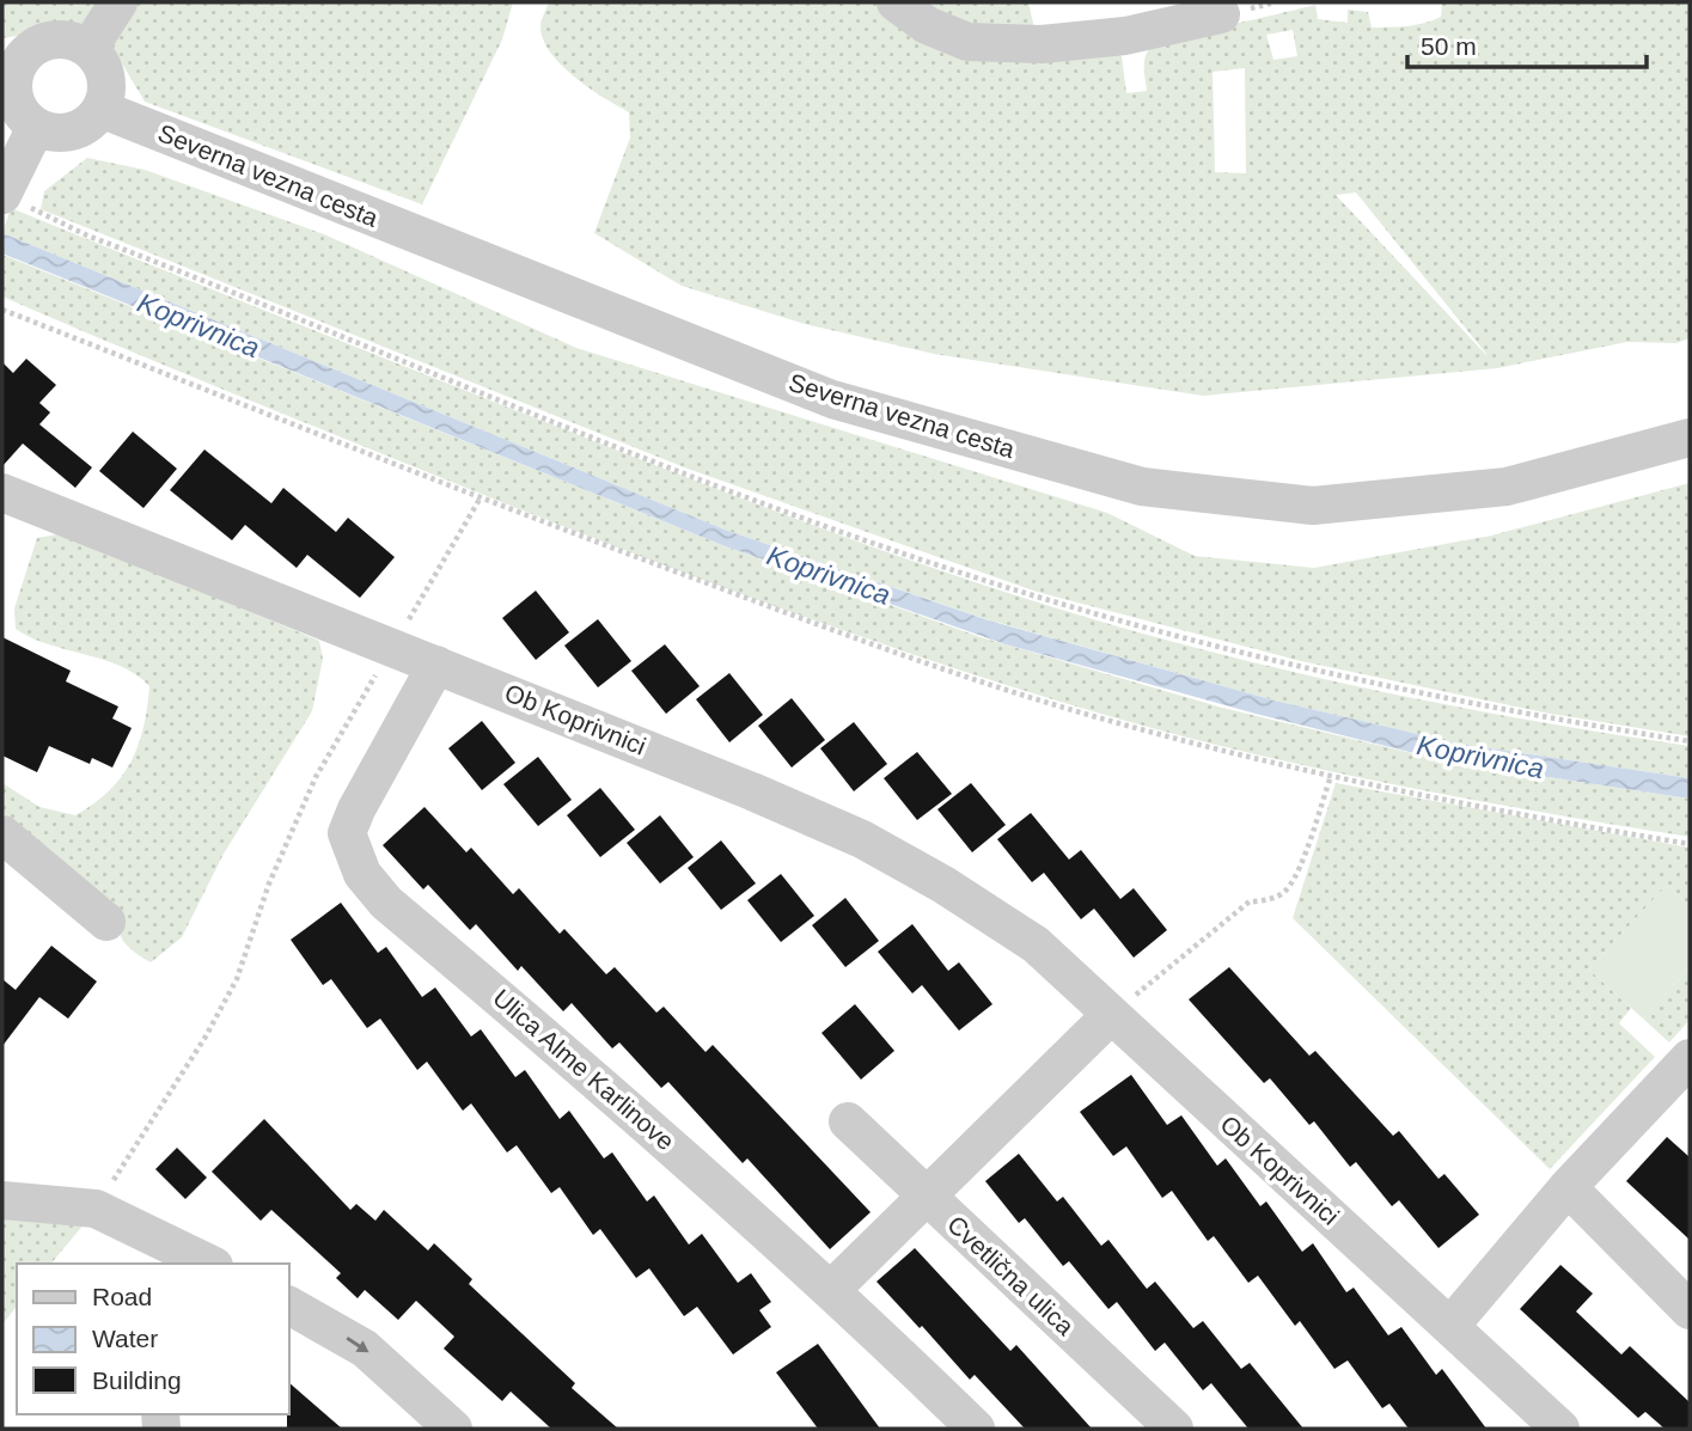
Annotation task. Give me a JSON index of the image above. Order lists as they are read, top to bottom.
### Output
{
  "streets": {
    "street": [
      "Severna vezna cesta",
      "Ob Koprivnici",
      "Ulica Alme Karlinove",
      "Cvetlična ulica"
    ]
  },
  "crossings": [
    ["Ob Koprivnici", "Ulica Alme Karlinove"]
  ],
  "water": ["Koprivnica"],
  "legend": ["Road", "Water", "Building"],
  "scale_bar": "50 m"
}
